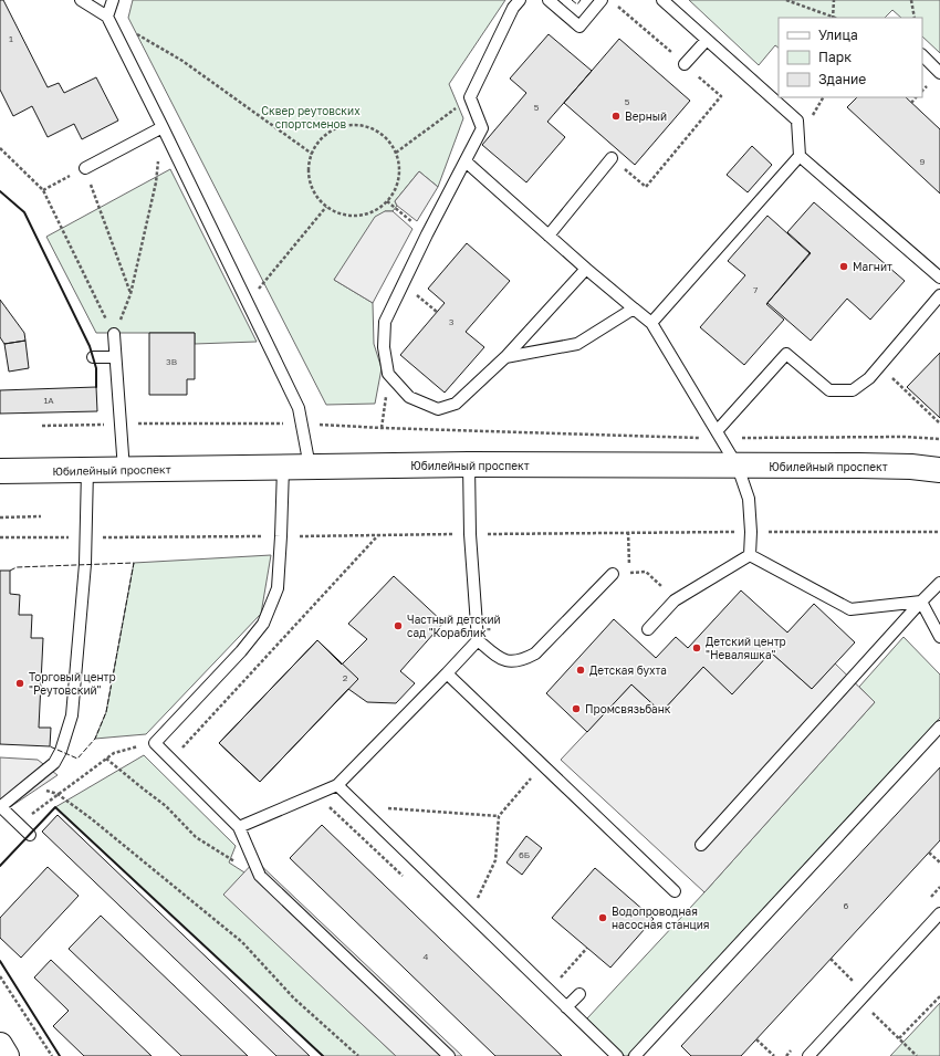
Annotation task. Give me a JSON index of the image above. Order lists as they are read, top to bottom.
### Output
{
  "streets": {
    "street": ["Юбилейный проспект"]
  },
  "parks": ["Сквер реутовских спортсменов"],
  "places": [
    "Верный",
    "Магнит",
    "Частный детский сад \"Кораблик\"",
    "Детский центр \"Неваляшка\"",
    "Детская бухта",
    "Торговый центр \"Реутовский\"",
    "Промсвязьбанк",
    "Водопроводная насосная станция"
  ],
  "house_numbers": [
    "1",
    "5",
    "5",
    "9",
    "7",
    "3",
    "3В",
    "1А",
    "2",
    "6Б",
    "6",
    "4"
  ],
  "legend": ["Улица", "Парк", "Здание"]
}
